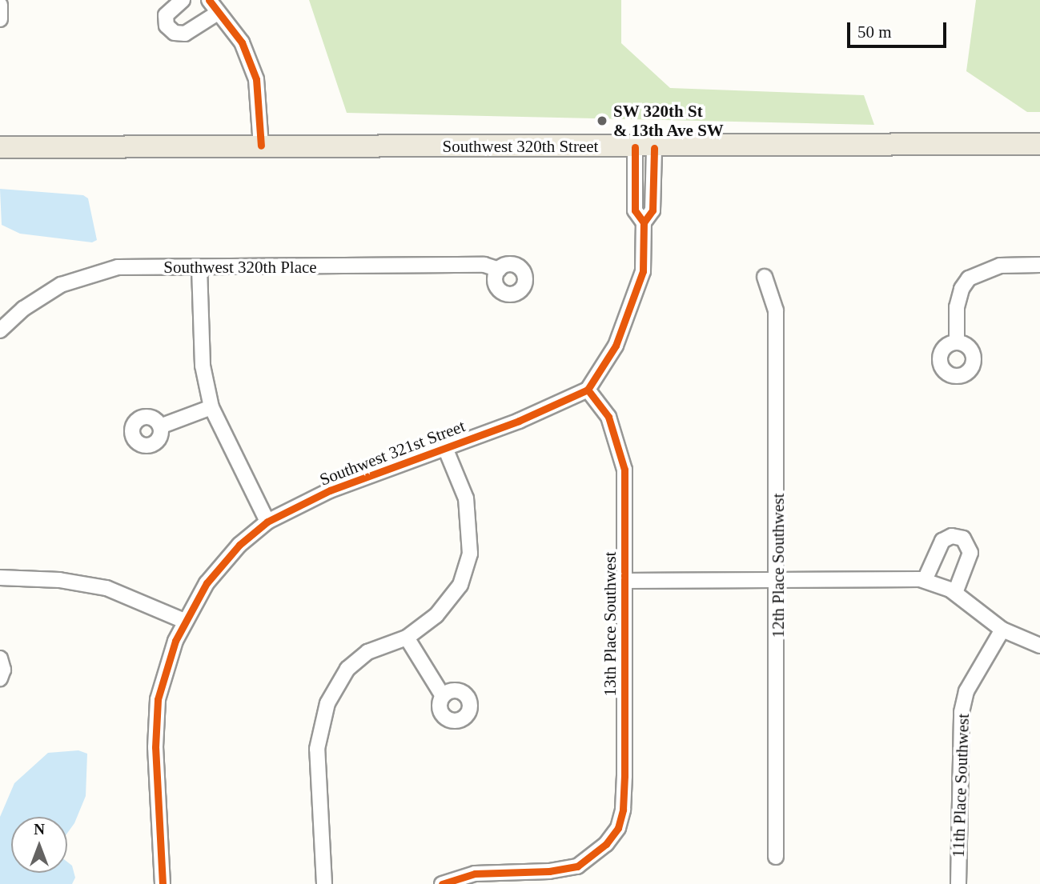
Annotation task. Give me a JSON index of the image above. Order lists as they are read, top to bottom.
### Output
{
  "streets": {
    "main road": ["Southwest 320th Street"],
    "street": [
      "Southwest 320th Place",
      "Southwest 321st Street",
      "12th Place Southwest",
      "13th Place Southwest",
      "11th Place Southwest"
    ]
  },
  "crossings": [
    ["Southwest 321st Street", "13th Place Southwest"]
  ],
  "places": ["SW 320th St & 13th Ave SW"],
  "scale_bar": "50 m",
  "north": "top"
}
